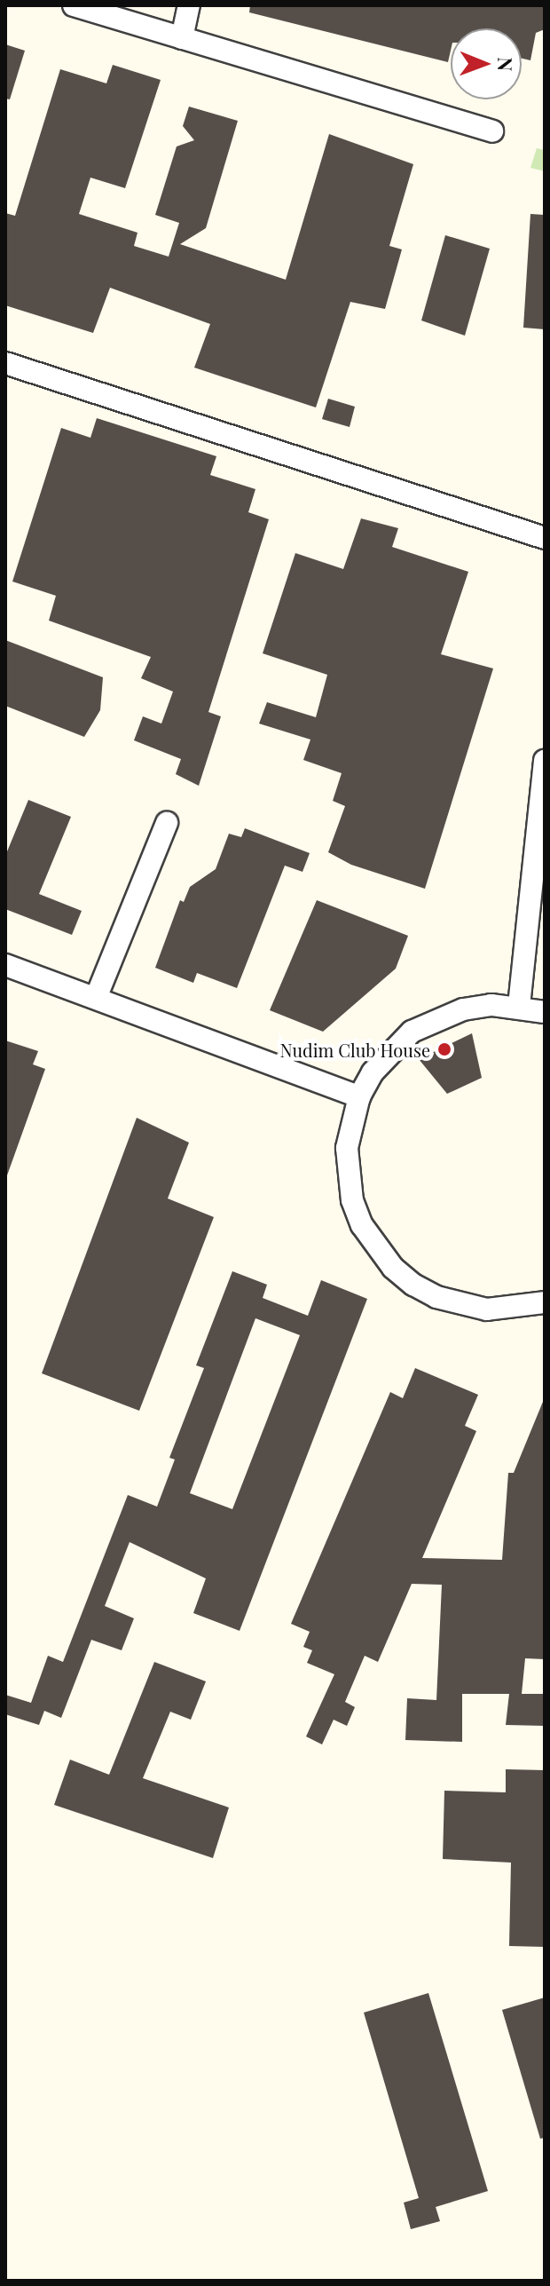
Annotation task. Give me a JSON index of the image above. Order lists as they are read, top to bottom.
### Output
{
  "places": ["Nudim Club House"],
  "north": "right"
}
